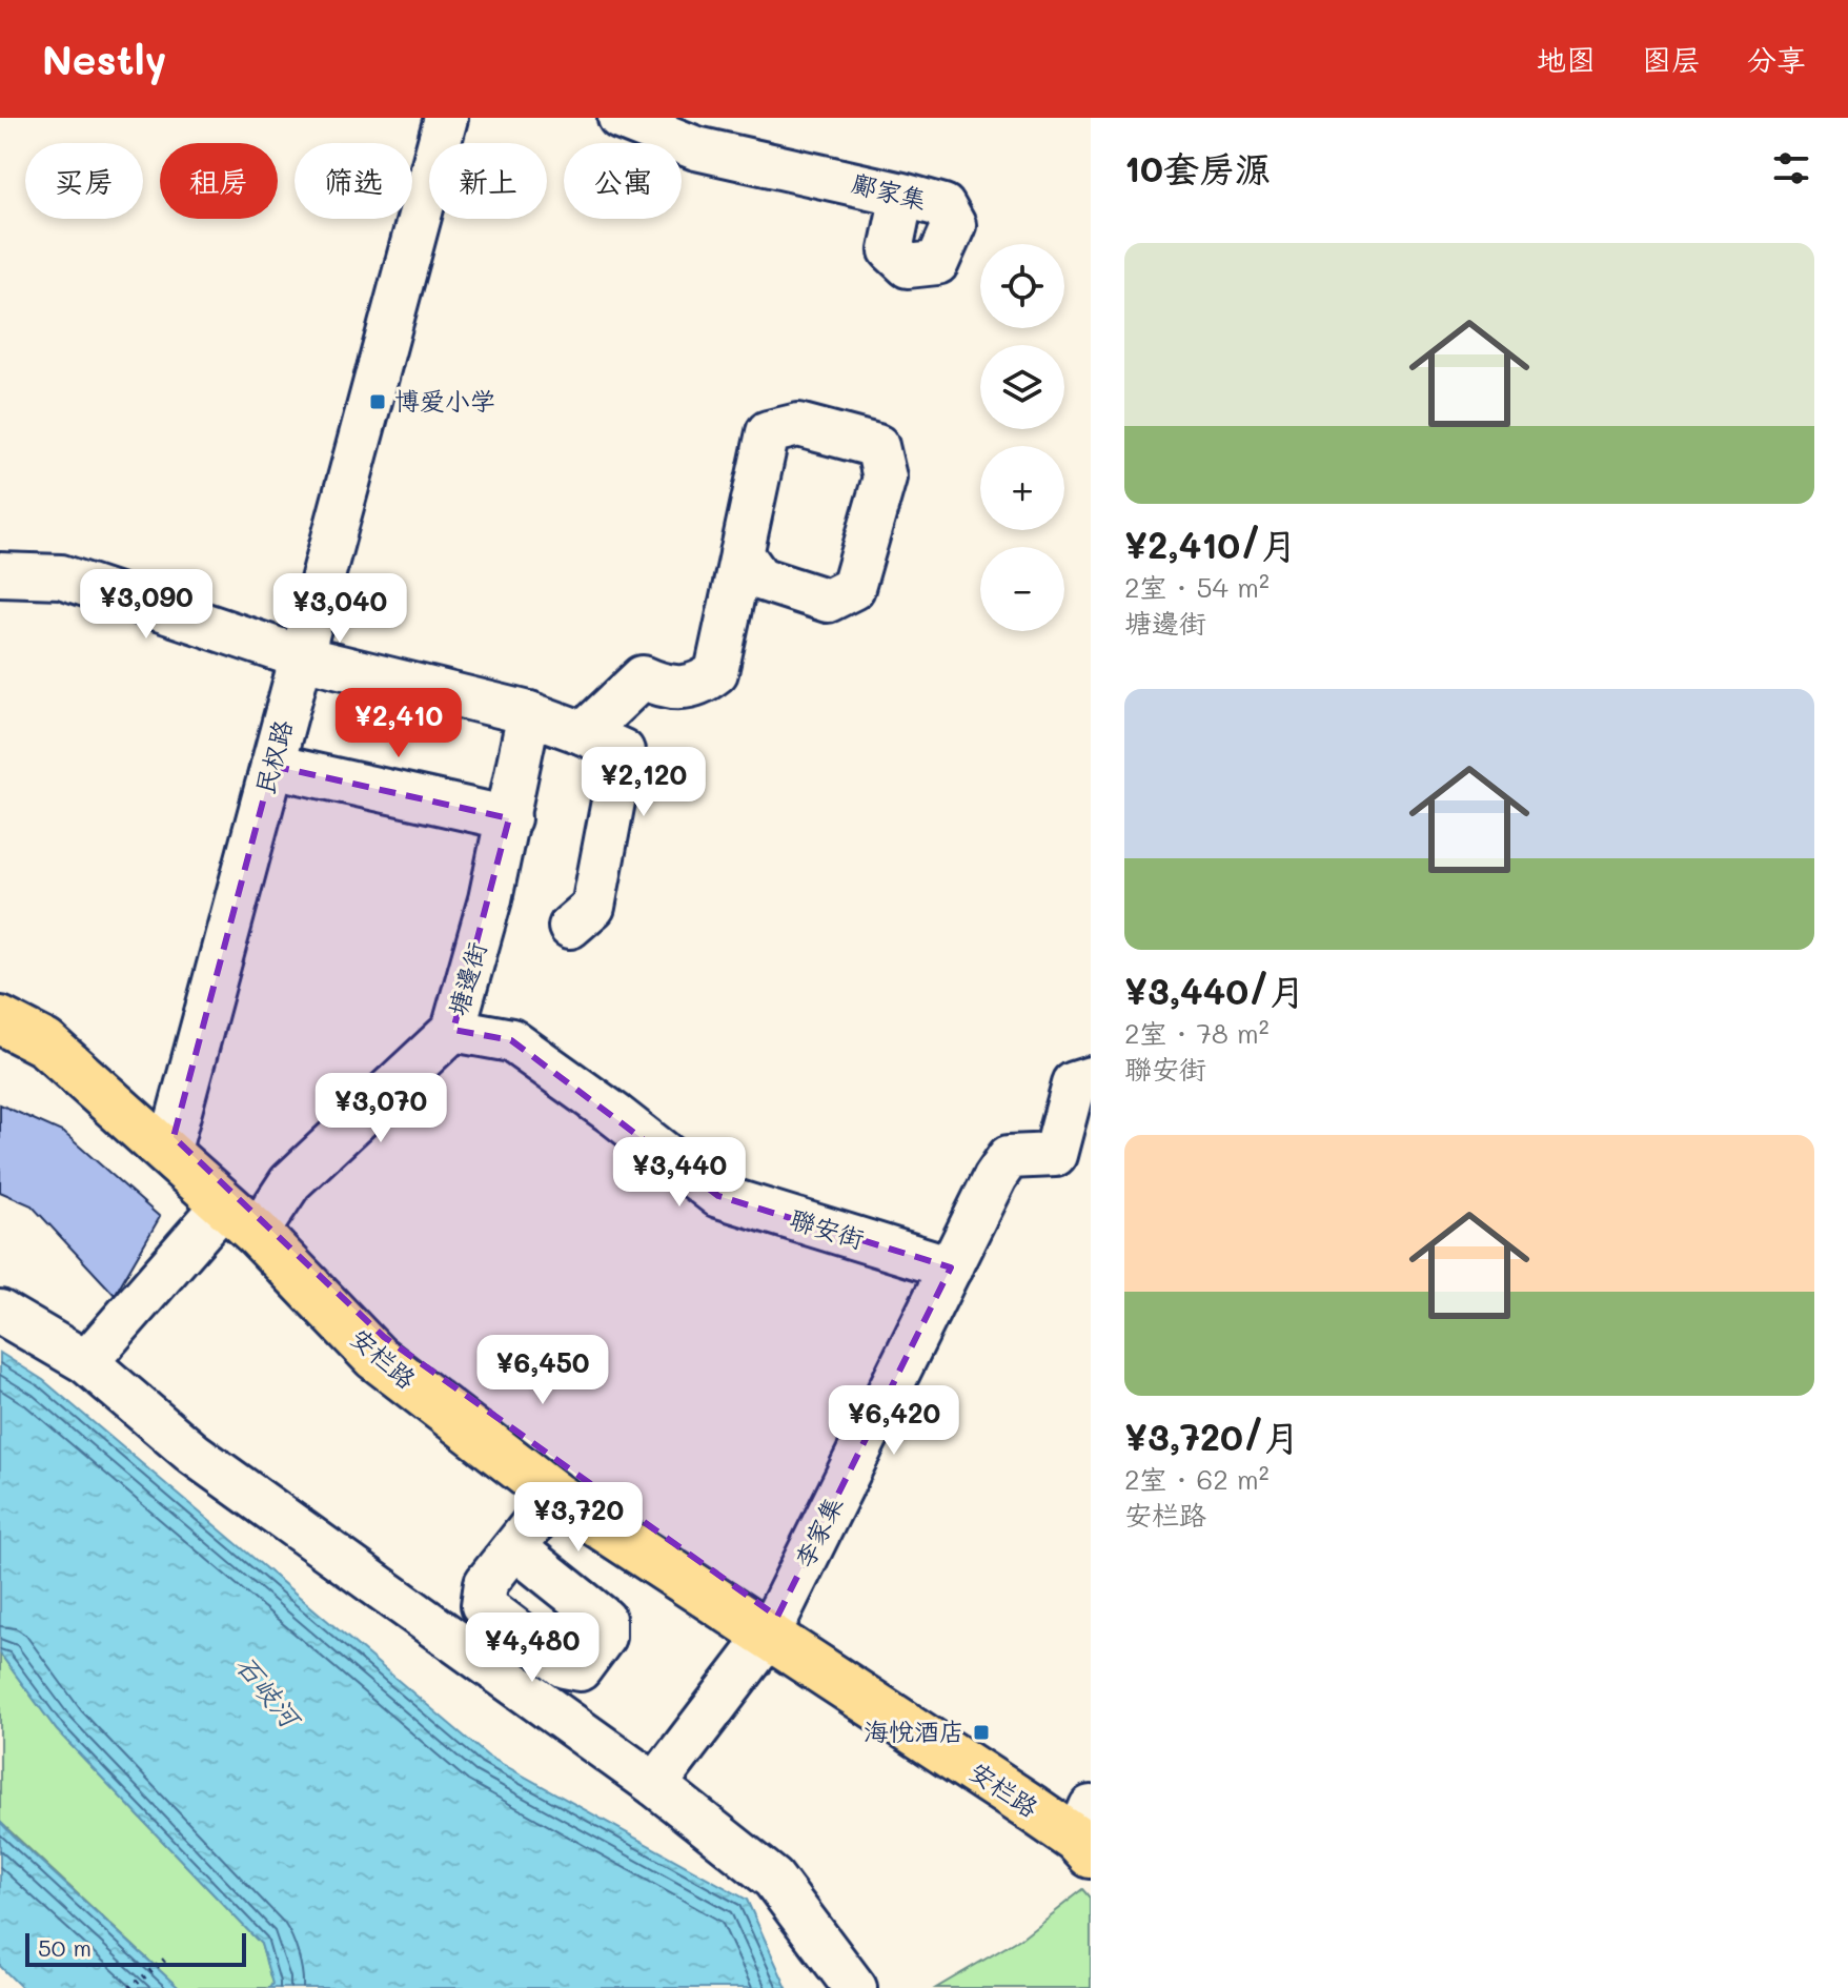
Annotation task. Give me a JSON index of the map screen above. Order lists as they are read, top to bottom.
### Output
{
  "streets": {
    "main road": ["安栏路"],
    "street": [
      "鄺家集",
      "民权路",
      "塘邊街",
      "聯安街",
      "李家集"
    ]
  },
  "crossings": [
    ["民权路", "安栏路"],
    ["塘邊街", "聯安街"],
    ["塘邊街", "安栏路"],
    ["聯安街", "李家集"],
    ["安栏路", "李家集"]
  ],
  "water": ["石岐河"],
  "places": {
    "transit": ["博爱小学", "海悦酒店"]
  },
  "scale_bar": "50 m",
  "page": {
    "header": "Nestly",
    "nav": ["地图", "图层", "分享"],
    "heading": "10套房源",
    "chip": [
      "买房",
      "租房",
      "筛选",
      "新上",
      "公寓"
    ],
    "list": [
      {
        "name": "¥2,410/月",
        "note": "2室 · 54 m² · 塘邊街"
      },
      {
        "name": "¥3,440/月",
        "note": "2室 · 78 m² · 聯安街"
      },
      {
        "name": "¥3,720/月",
        "note": "2室 · 62 m² · 安栏路"
      }
    ],
    "map_buttons": ["+", "−"],
    "price": [
      "¥3,090",
      "¥3,040",
      "¥2,410",
      "¥2,120",
      "¥3,070",
      "¥3,440",
      "¥6,450",
      "¥6,420",
      "¥3,720",
      "¥4,480"
    ],
    "scale": "50 m"
  }
}
